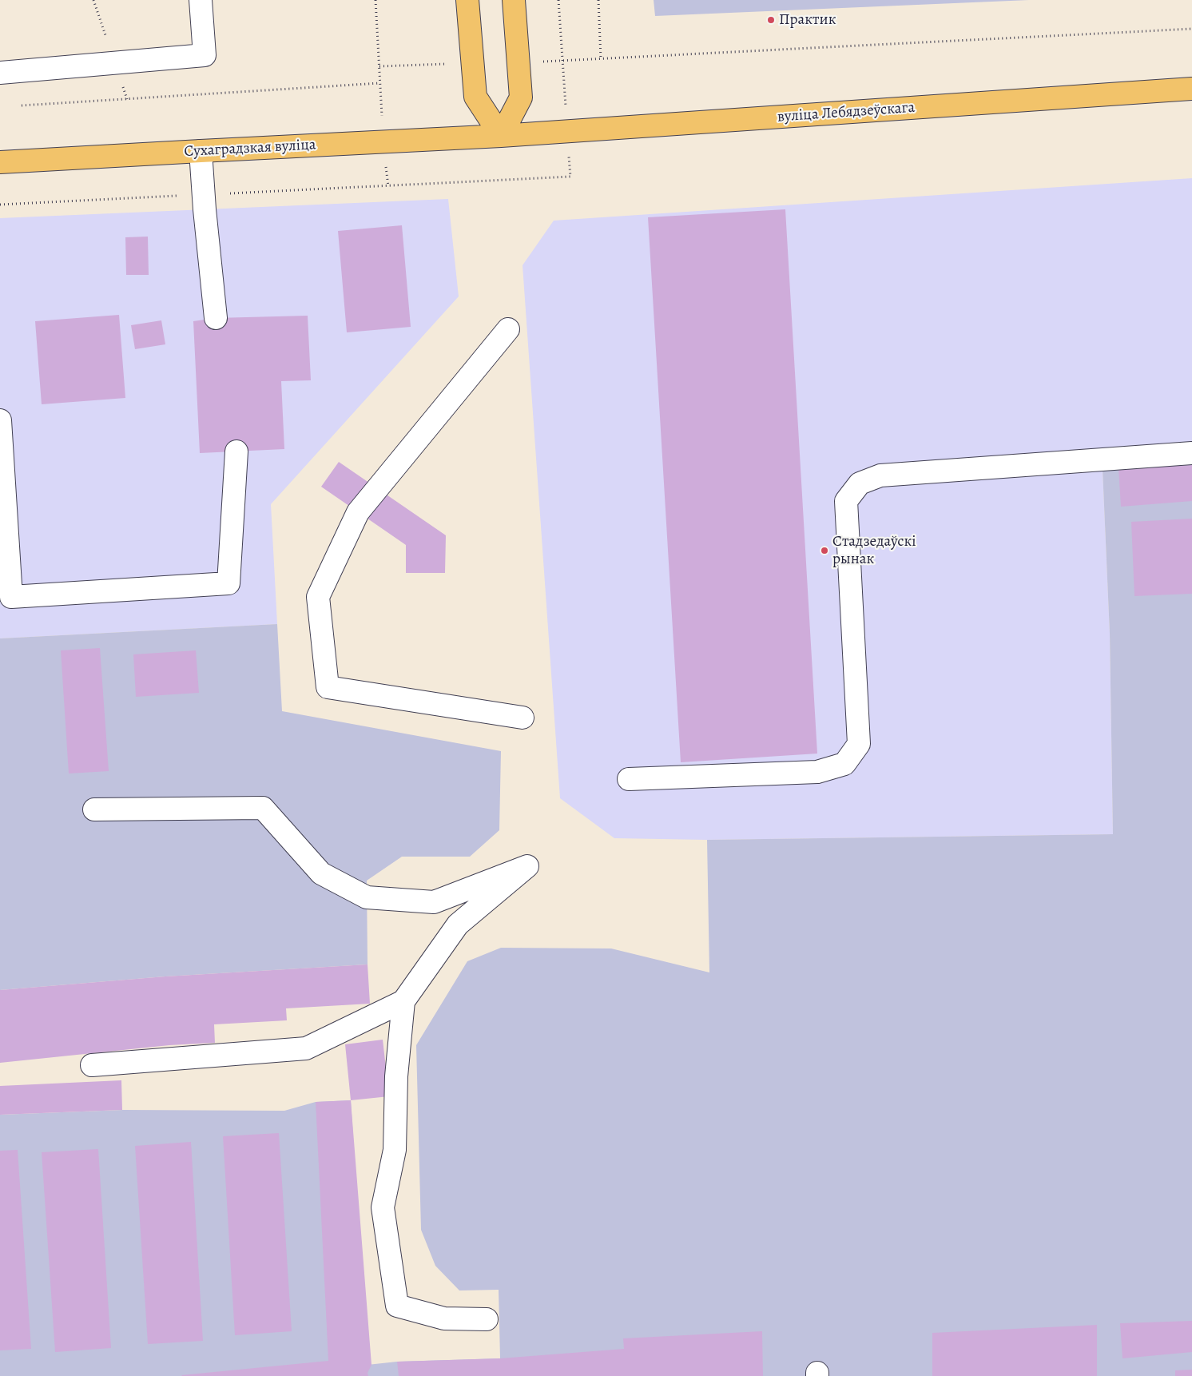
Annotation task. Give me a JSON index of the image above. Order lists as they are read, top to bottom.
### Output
{
  "streets": {
    "main road": ["вуліца Лебядзеўскага", "Сухаградзкая вуліца"]
  },
  "crossings": [
    ["вуліца Лебядзеўскага", "Сухаградзкая вуліца"]
  ],
  "places": ["Практик", "Стадзедаўскі рынак"]
}
